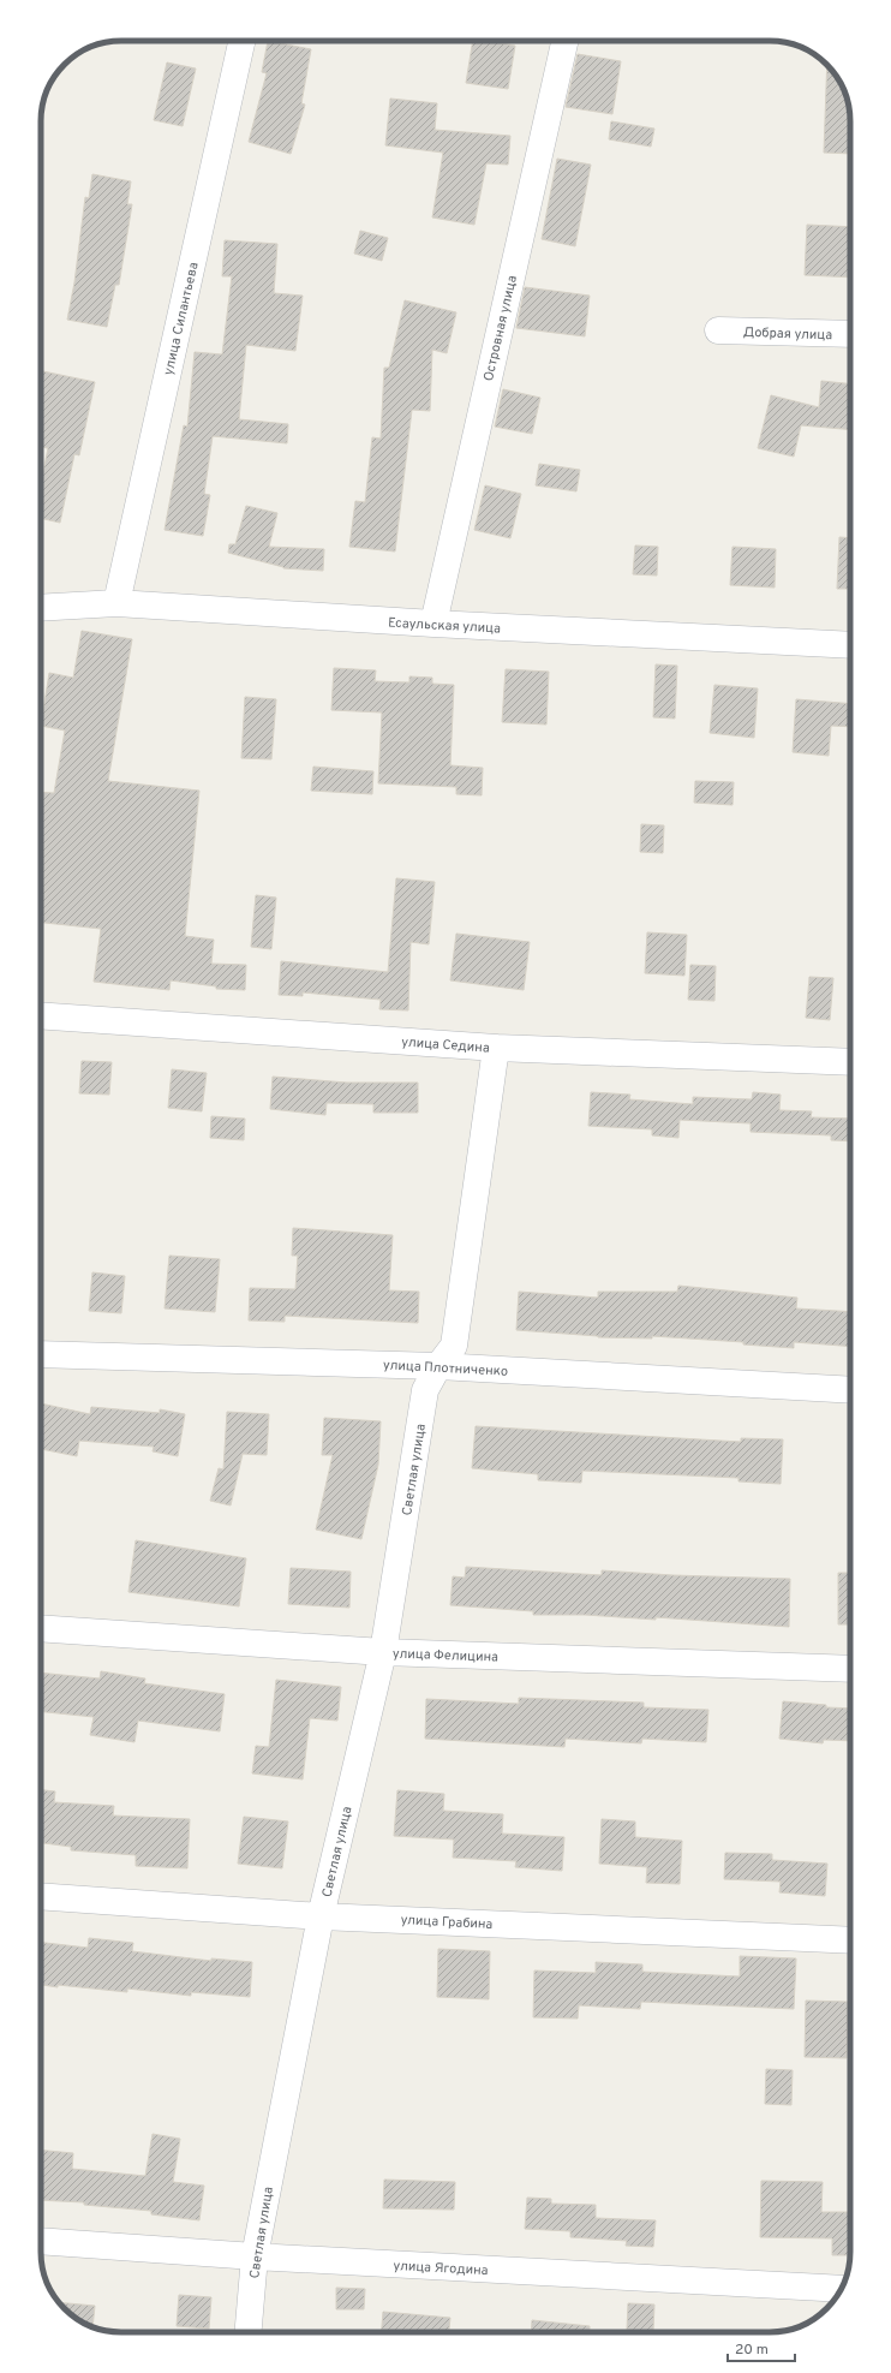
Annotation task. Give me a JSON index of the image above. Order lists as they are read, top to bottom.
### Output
{
  "streets": {
    "street": [
      "улица Силантьева",
      "Островная улица",
      "Добрая улица",
      "Есаульская улица",
      "улица Седина",
      "улица Плотниченко",
      "Светлая улица",
      "улица Фелицина",
      "улица Грабина",
      "улица Ягодина"
    ]
  },
  "crossings": [
    ["улица Силантьева", "Есаульская улица"],
    ["Островная улица", "Есаульская улица"],
    ["улица Седина", "Светлая улица"],
    ["улица Плотниченко", "Светлая улица"],
    ["Светлая улица", "улица Фелицина"],
    ["Светлая улица", "улица Грабина"],
    ["Светлая улица", "улица Ягодина"]
  ],
  "scale_bar": "20 m"
}
